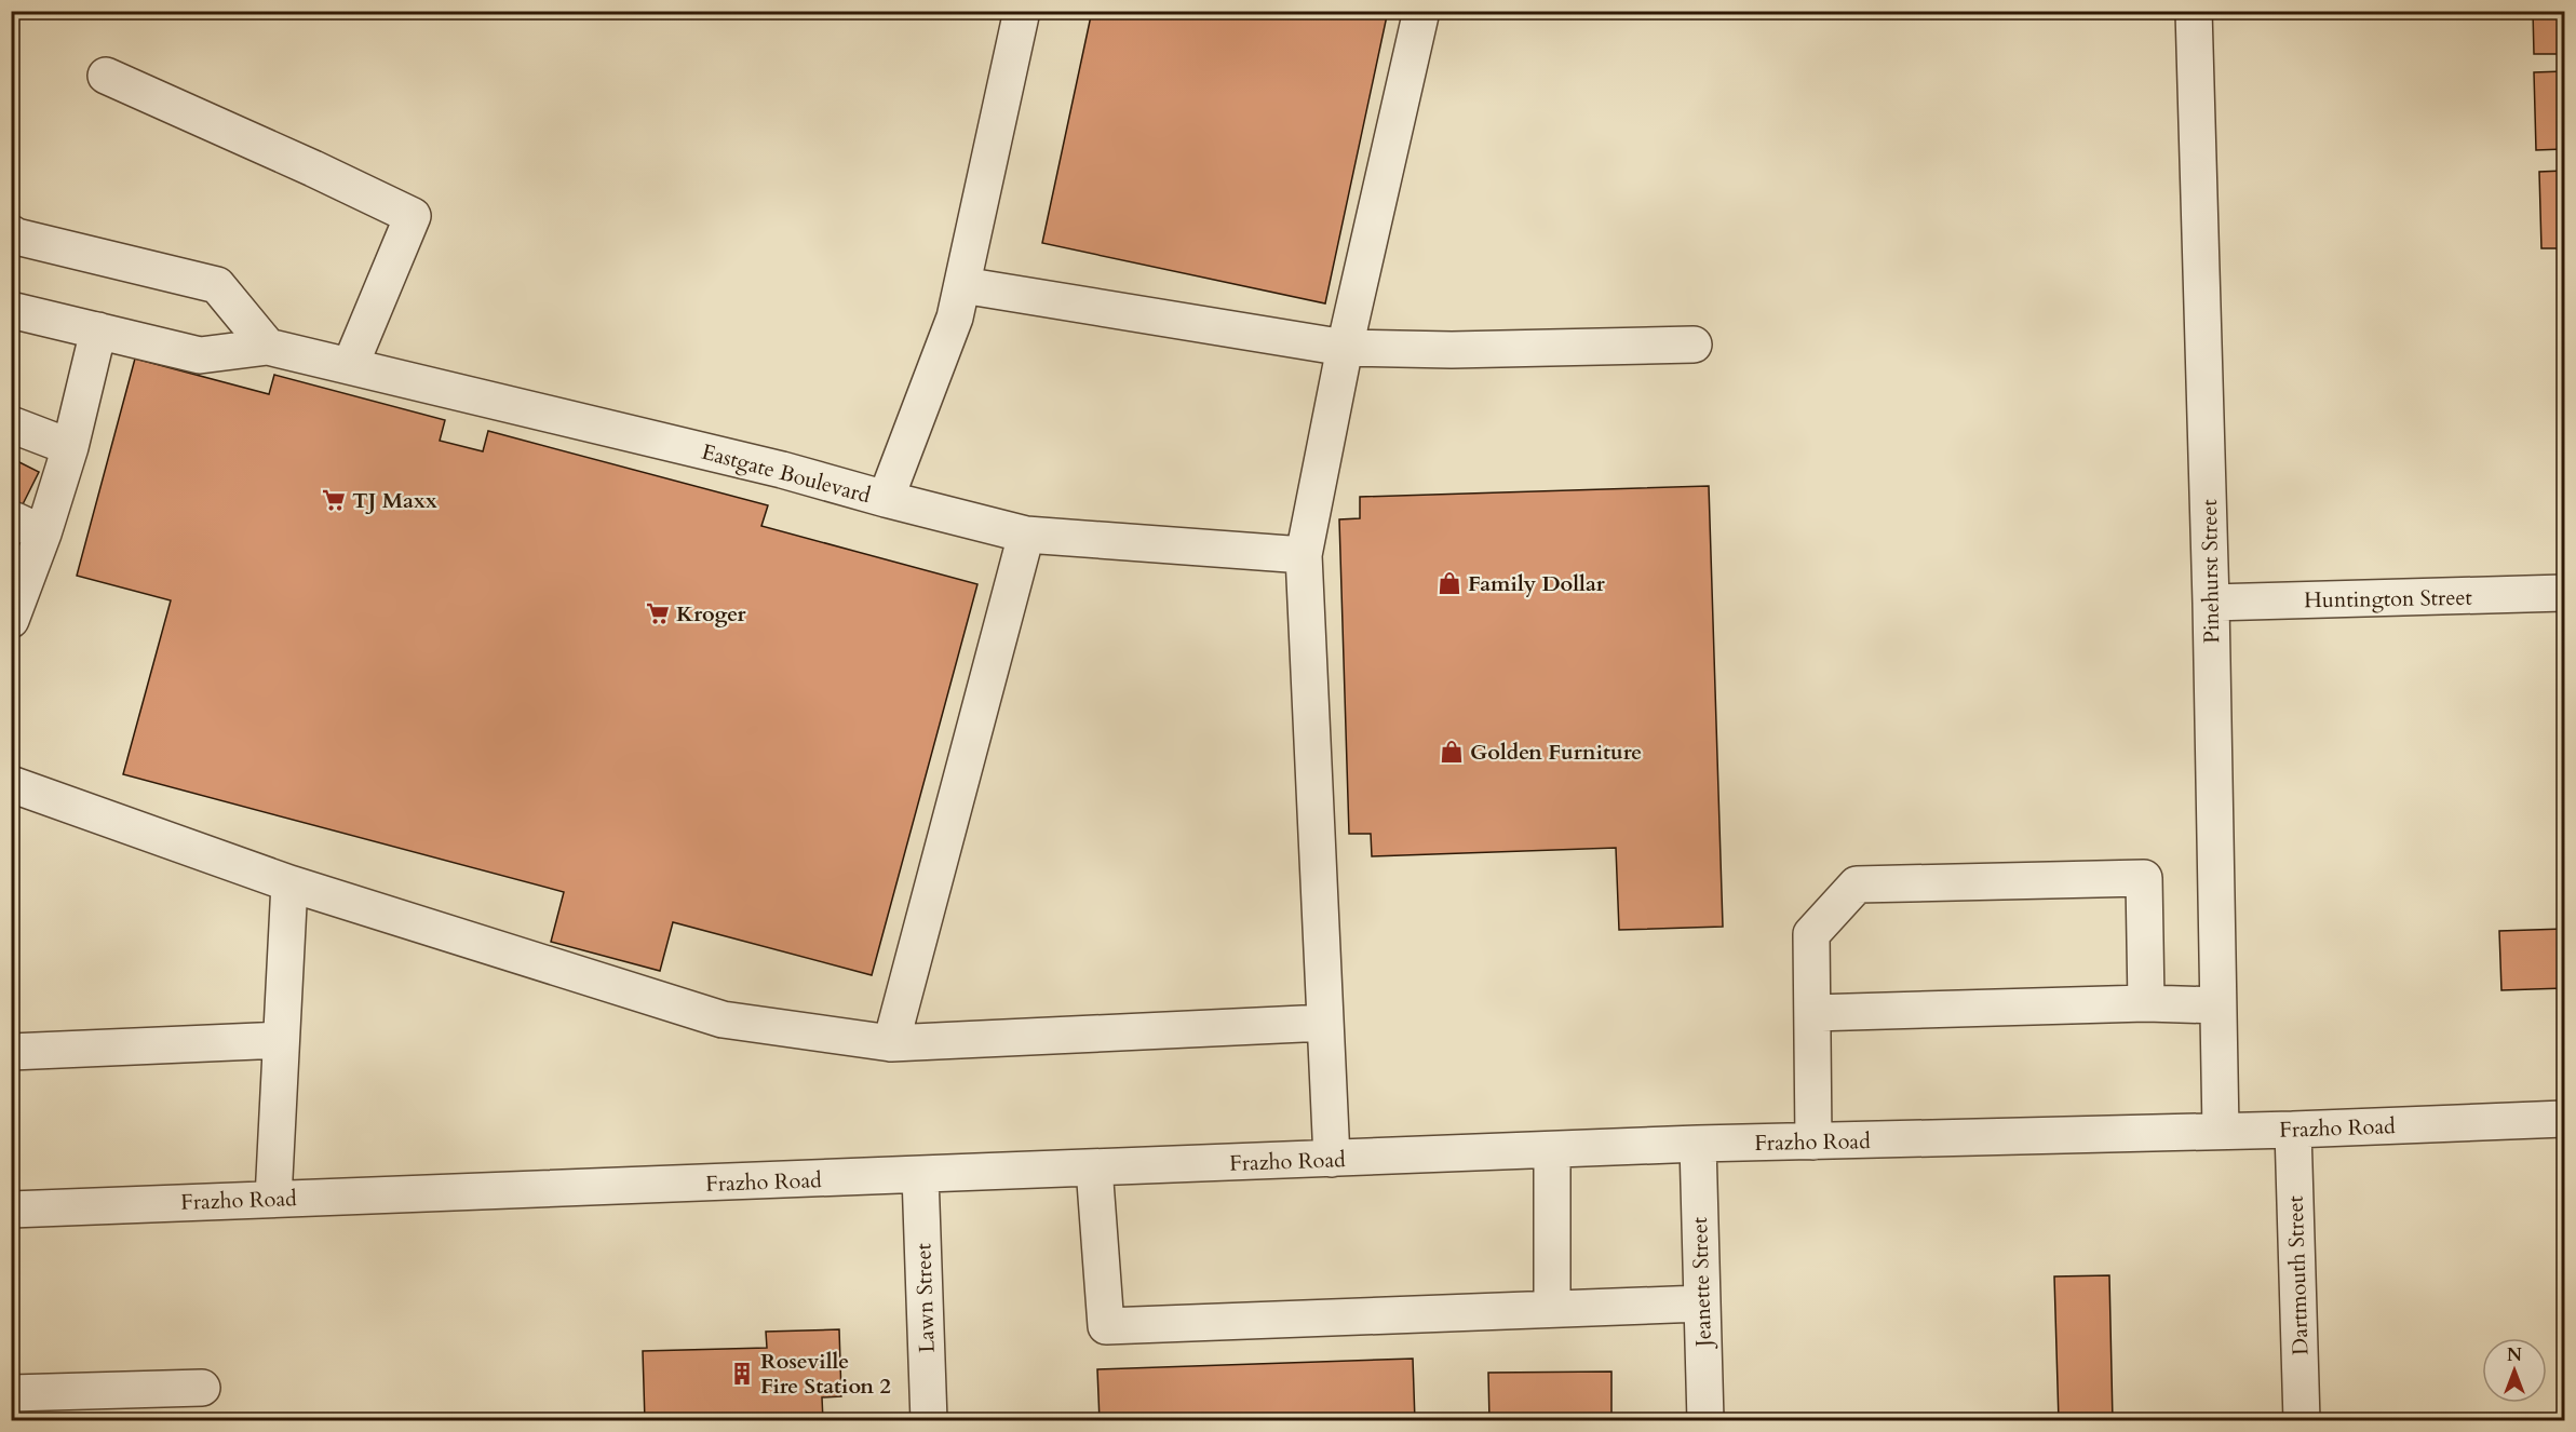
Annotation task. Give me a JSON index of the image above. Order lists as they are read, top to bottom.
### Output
{
  "streets": {
    "street": [
      "Eastgate Boulevard",
      "Pinehurst Street",
      "Huntington Street",
      "Frazho Road",
      "Dartmouth Street",
      "Jeanette Street",
      "Lawn Street"
    ]
  },
  "crossings": [
    ["Pinehurst Street", "Huntington Street"],
    ["Pinehurst Street", "Frazho Road"],
    ["Frazho Road", "Dartmouth Street"],
    ["Frazho Road", "Jeanette Street"],
    ["Frazho Road", "Lawn Street"]
  ],
  "places": {
    "supermarket": ["TJ Maxx", "Kroger"],
    "shop": ["Family Dollar", "Golden Furniture"],
    "building": ["Roseville Fire Station 2"]
  },
  "north": "top"
}
